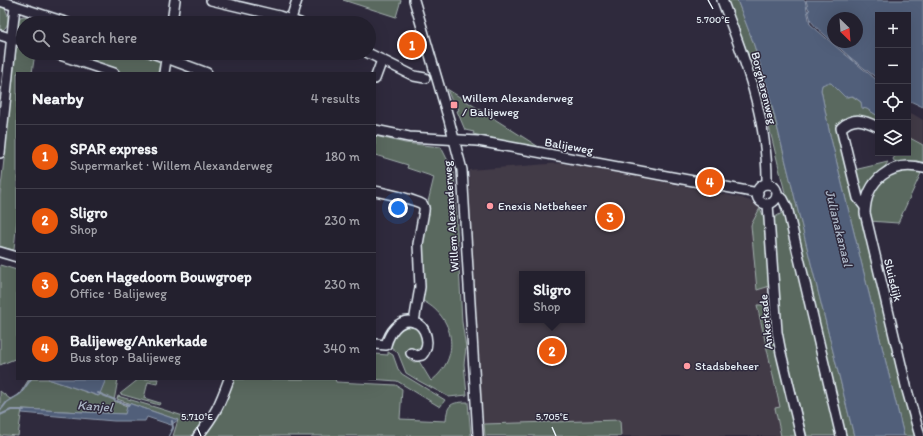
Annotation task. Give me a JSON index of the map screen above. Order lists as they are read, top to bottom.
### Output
{
  "streets": {
    "street": [
      "Borgharenweg",
      "Balijeweg",
      "Willem Alexanderweg",
      "Sluisdijk",
      "Ankerkade"
    ]
  },
  "crossings": [
    ["Borgharenweg", "Balijeweg"],
    ["Borgharenweg", "Ankerkade"],
    ["Balijeweg", "Willem Alexanderweg"],
    ["Balijeweg", "Ankerkade"]
  ],
  "water": ["Julianakanaal", "Kanjel"],
  "places": {
    "transit": ["Willem Alexanderweg / Balijeweg"],
    "other": ["Enexis Netbeheer", "Stadsbeheer"]
  },
  "north": "bottom right",
  "page": {
    "map_buttons": ["+", "−"],
    "search": "Search here",
    "pins": [
      "1",
      "4",
      "3",
      "2"
    ],
    "heading": ["Nearby", "4 results"],
    "list": [
      {
        "mark": "1",
        "name": "SPAR express",
        "note": "Supermarket · Willem Alexanderweg",
        "value": "180 m"
      },
      {
        "mark": "2",
        "name": "Sligro",
        "note": "Shop",
        "value": "230 m"
      },
      {
        "mark": "3",
        "name": "Coen Hagedoorn Bouwgroep",
        "note": "Office · Balijeweg",
        "value": "230 m"
      },
      {
        "mark": "4",
        "name": "Balijeweg/Ankerkade",
        "note": "Bus stop · Balijeweg",
        "value": "340 m"
      }
    ],
    "popup": ["Sligro", "Shop"]
  },
  "coordinates": ["5.700°E", "5.710°E", "5.705°E"]
}
